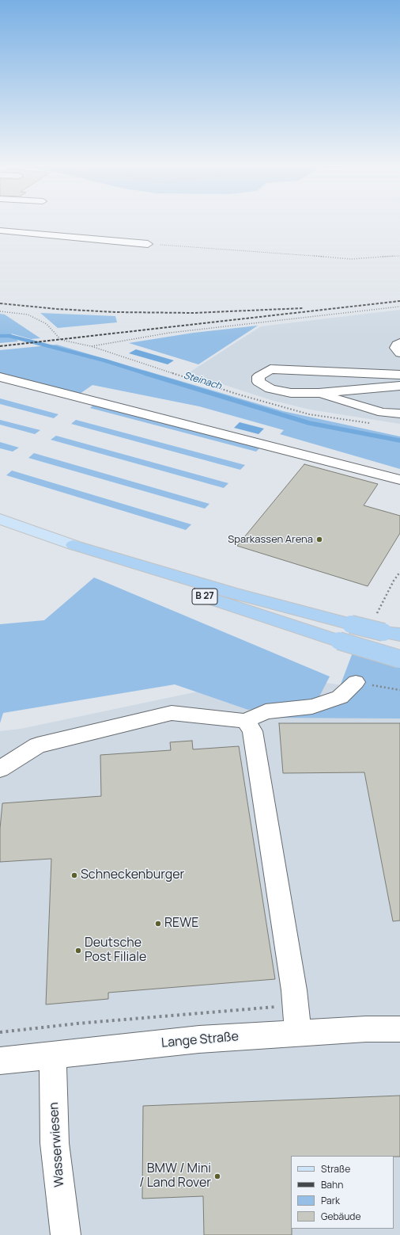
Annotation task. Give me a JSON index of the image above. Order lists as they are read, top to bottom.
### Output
{
  "streets": {
    "highway": ["B 27"],
    "street": ["Lange Straße", "Wasserwiesen"]
  },
  "crossings": [
    ["Lange Straße", "Wasserwiesen"]
  ],
  "water": ["Steinach"],
  "places": [
    "Sparkassen Arena",
    "Schneckenburger",
    "REWE",
    "Deutsche Post Filiale",
    "BMW / Mini / Land Rover"
  ],
  "legend": [
    "Straße",
    "Bahn",
    "Park",
    "Gebäude"
  ]
}
